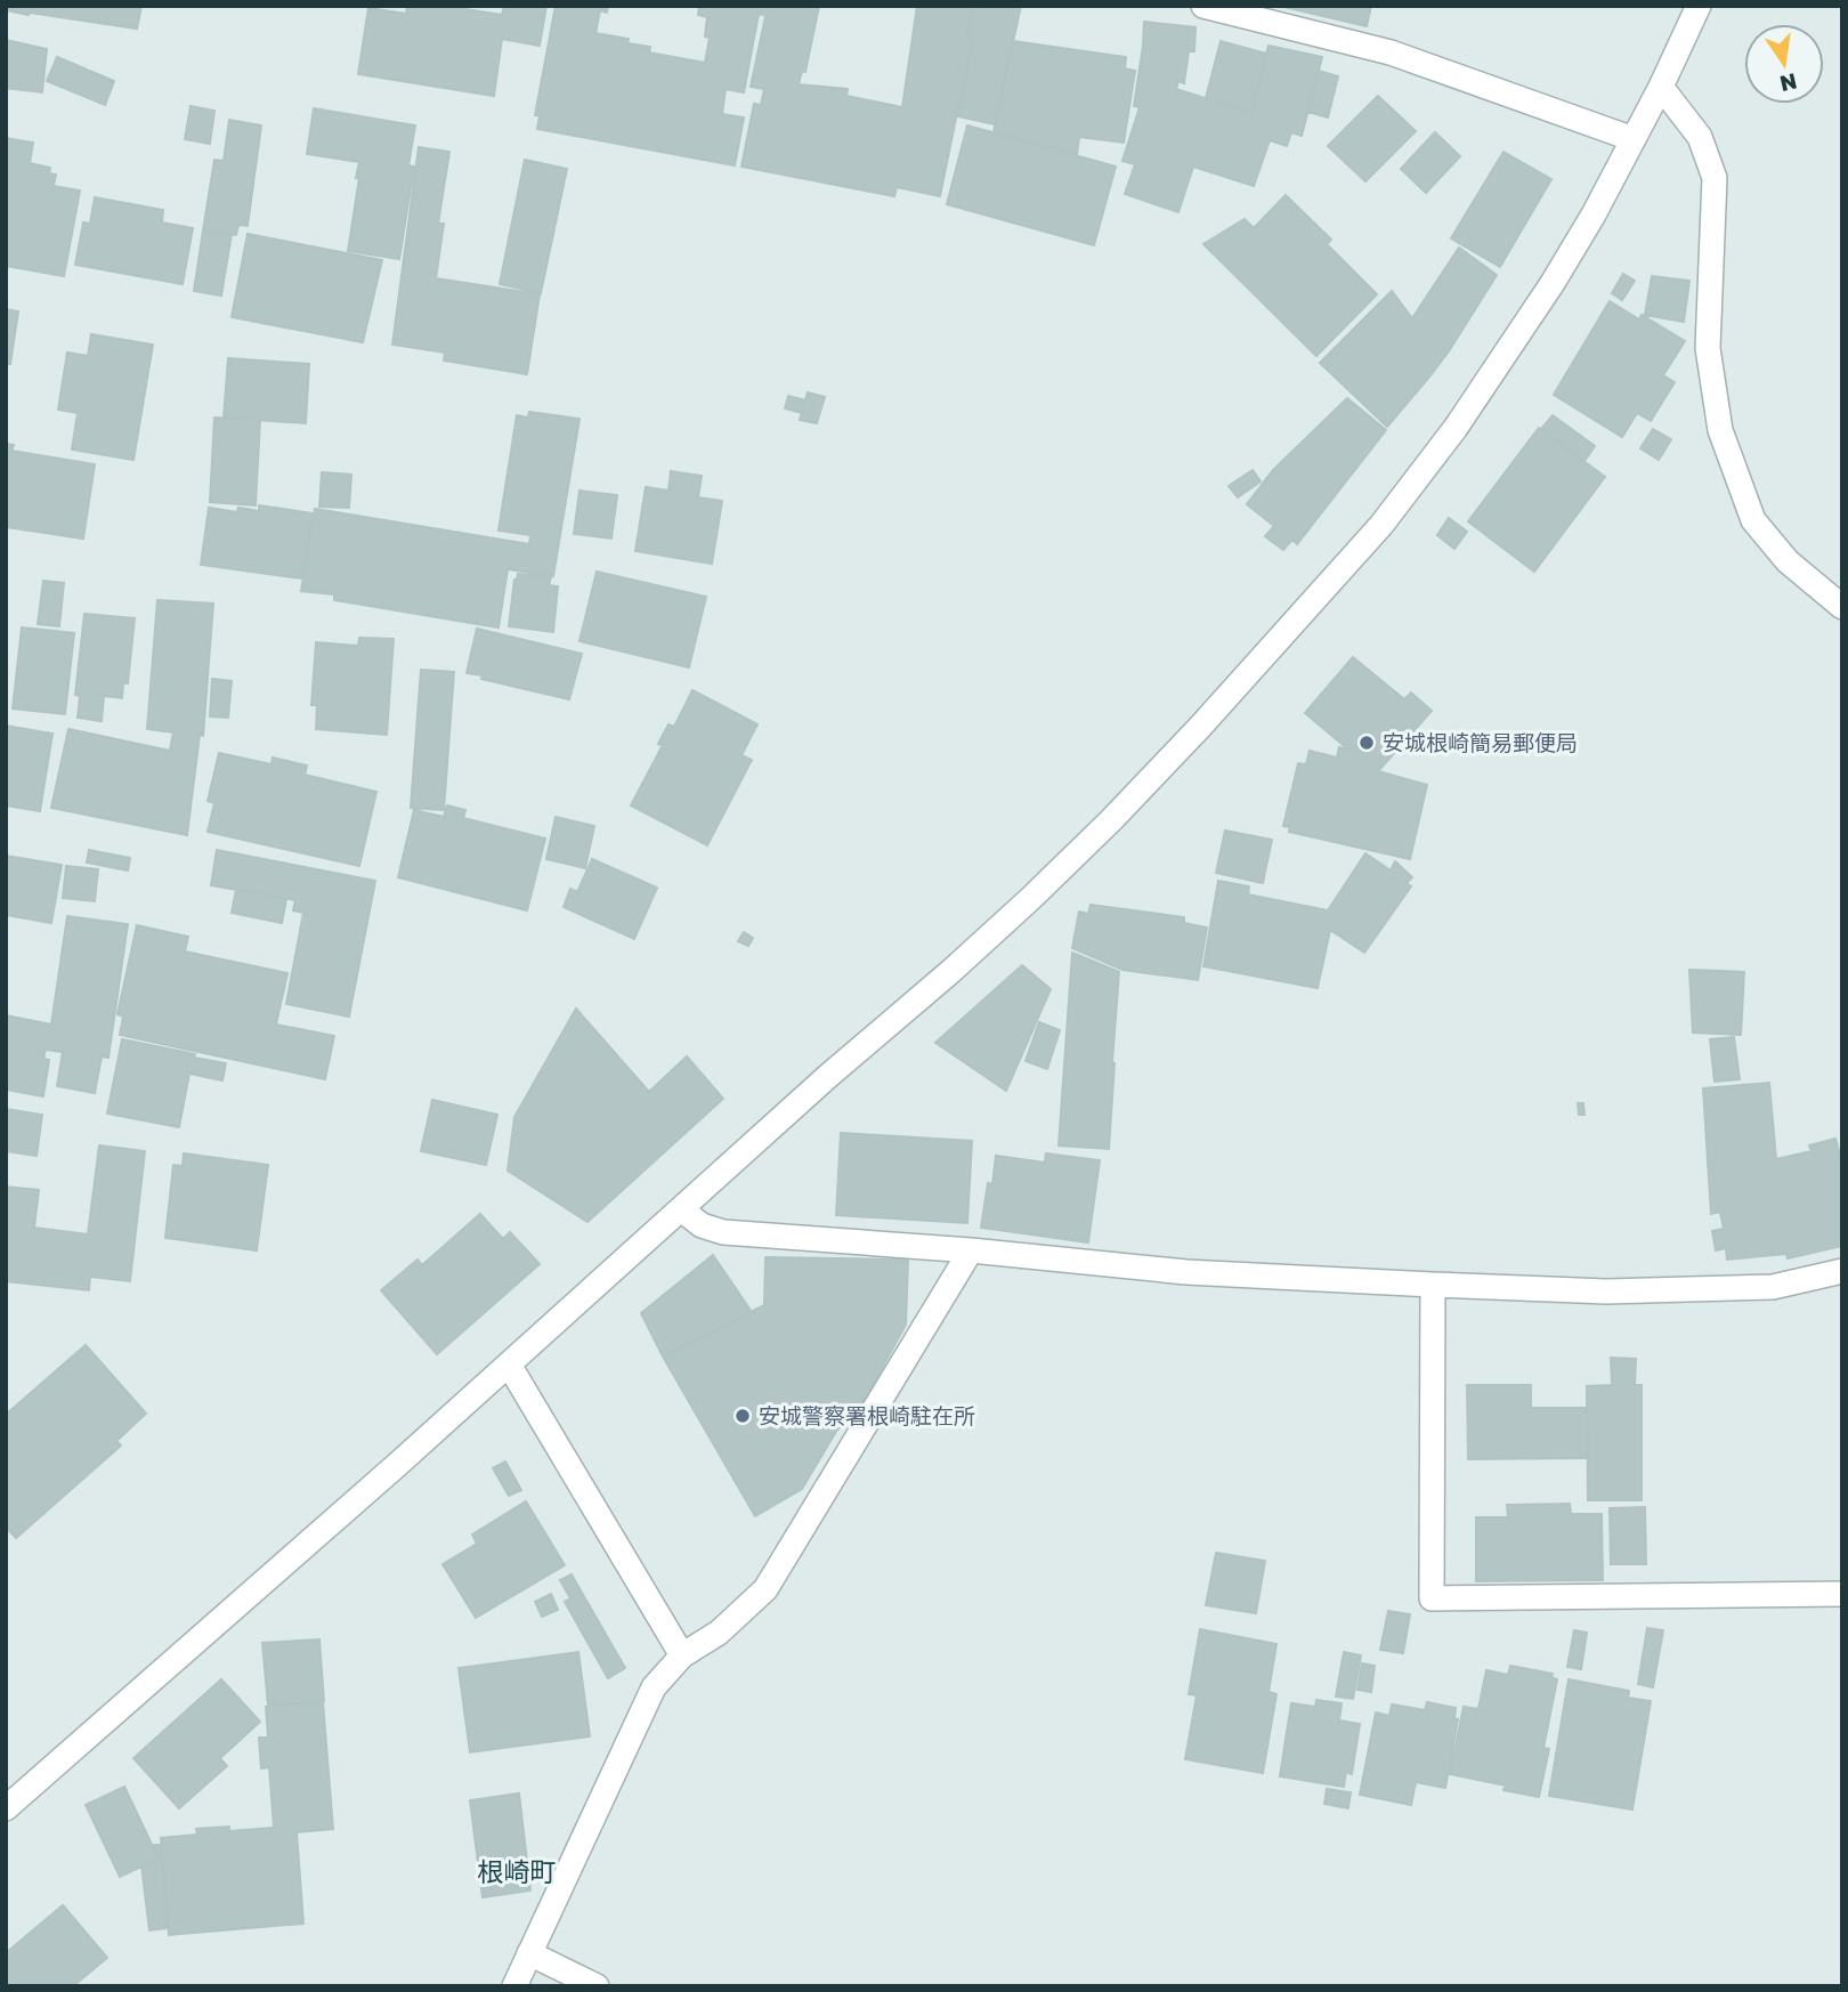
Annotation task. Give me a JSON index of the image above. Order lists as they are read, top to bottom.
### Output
{
  "districts": ["根崎町"],
  "places": ["安城根崎簡易郵便局", "安城警察署根崎駐在所"],
  "north": "bottom"
}
